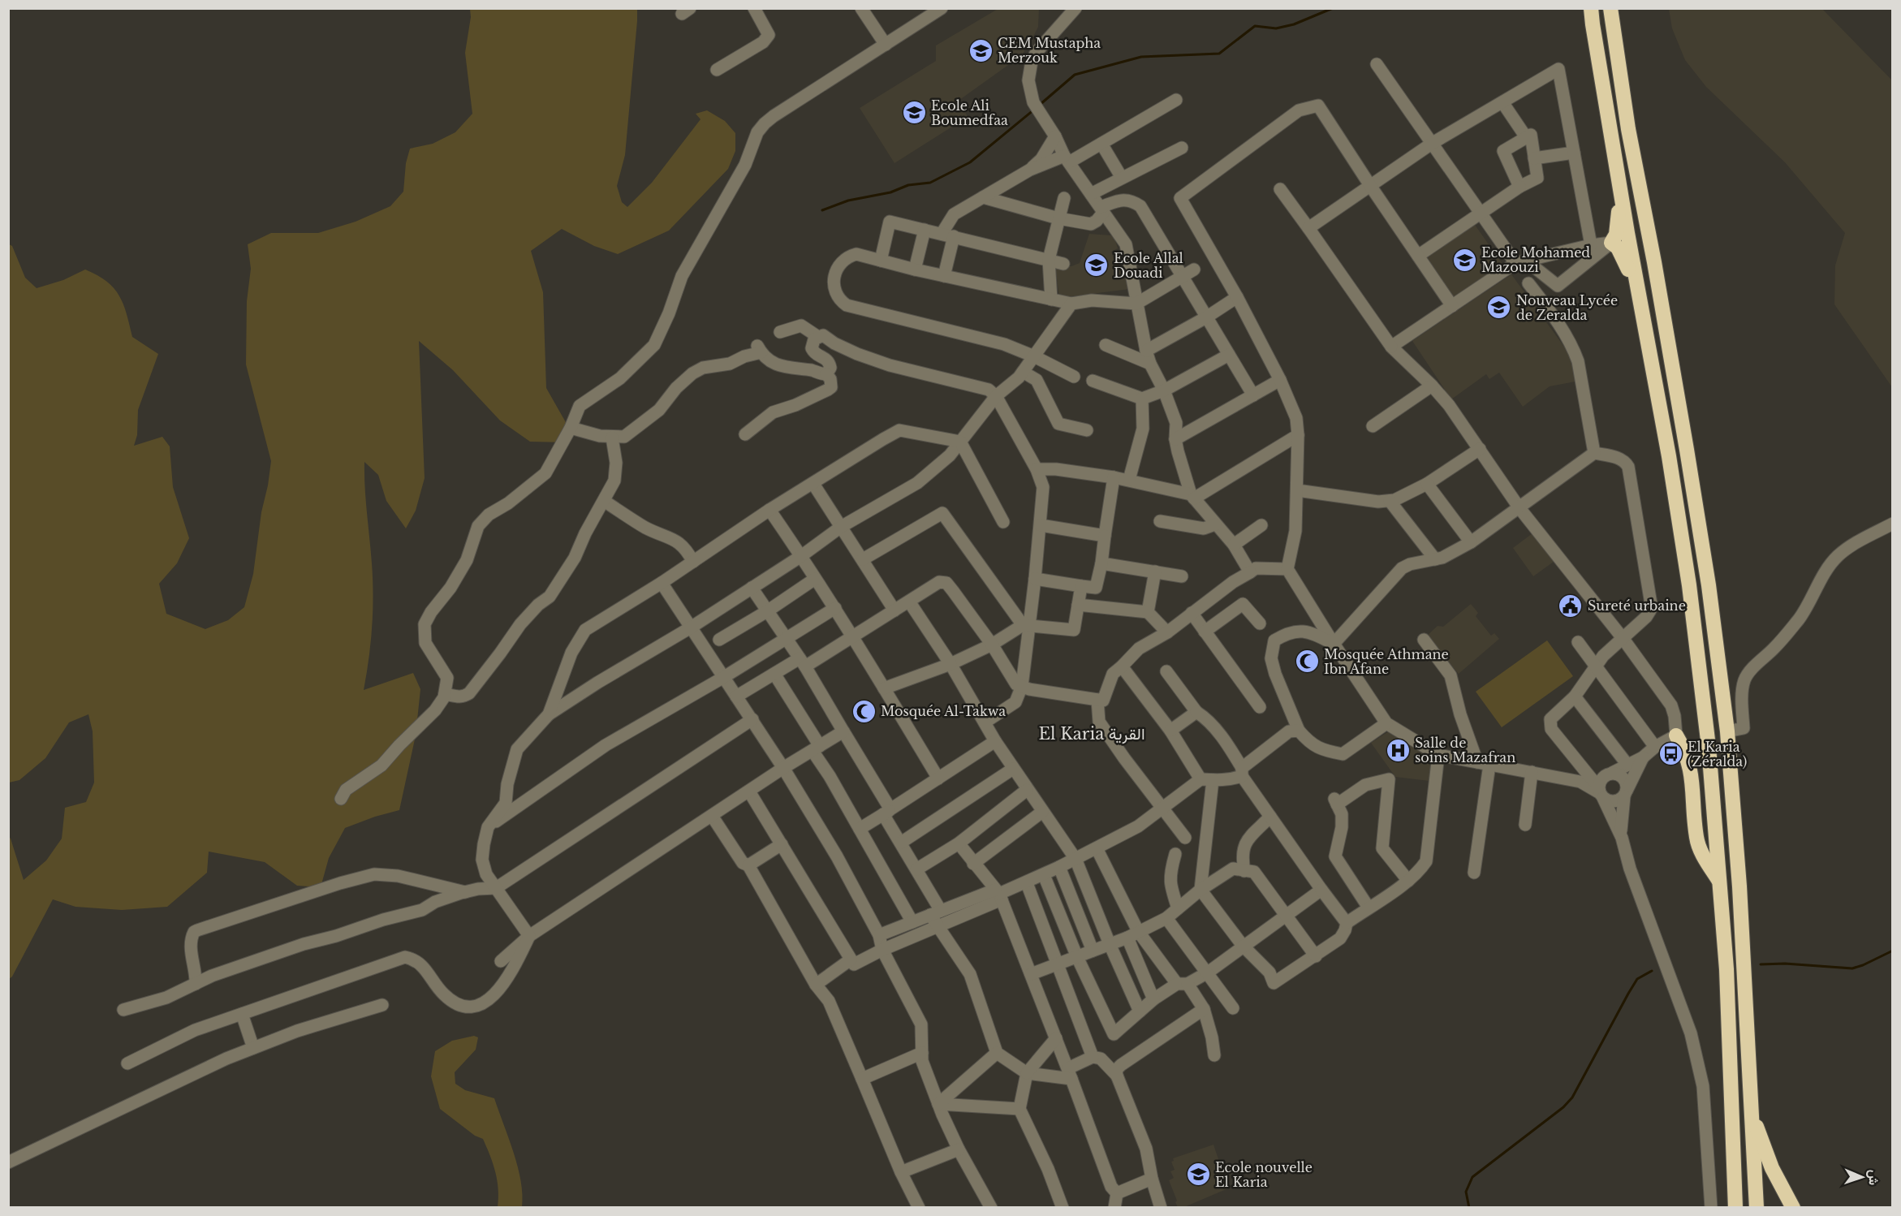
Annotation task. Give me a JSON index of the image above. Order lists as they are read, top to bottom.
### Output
{
  "districts": ["El Karia القرية"],
  "places": {
    "school or university": [
      "CEM Mustapha Merzouk",
      "Ecole Ali Boumedfaa",
      "Ecole Mohamed Mazouzi",
      "Ecole Allal Douadi",
      "Nouveau Lycée de Zeralda",
      "Ecole nouvelle El Karia"
    ],
    "public building": ["Sureté urbaine"],
    "mosque": ["Mosquée Athmane Ibn Afane", "Mosquée Al-Takwa"],
    "hospital": ["Salle de soins Mazafran"],
    "bus stop": ["El Karia (Zéralda)"]
  },
  "north": "right"
}
